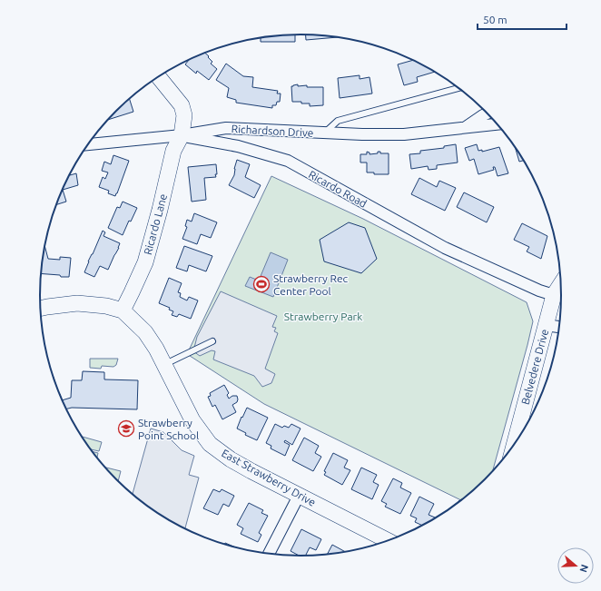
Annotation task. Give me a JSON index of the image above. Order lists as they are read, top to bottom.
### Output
{
  "streets": {
    "street": [
      "Richardson Drive",
      "Ricardo Road",
      "Ricardo Lane",
      "Belvedere Drive",
      "East Strawberry Drive"
    ]
  },
  "crossings": [
    ["Richardson Drive", "Ricardo Road"],
    ["Richardson Drive", "Ricardo Lane"],
    ["Ricardo Road", "Ricardo Lane"],
    ["Ricardo Road", "Belvedere Drive"],
    ["Ricardo Lane", "East Strawberry Drive"]
  ],
  "parks": ["Strawberry Park"],
  "places": {
    "sports": ["Strawberry Rec Center Pool"],
    "school or university": ["Strawberry Point School"]
  },
  "scale_bar": "50 m",
  "north": "right"
}
